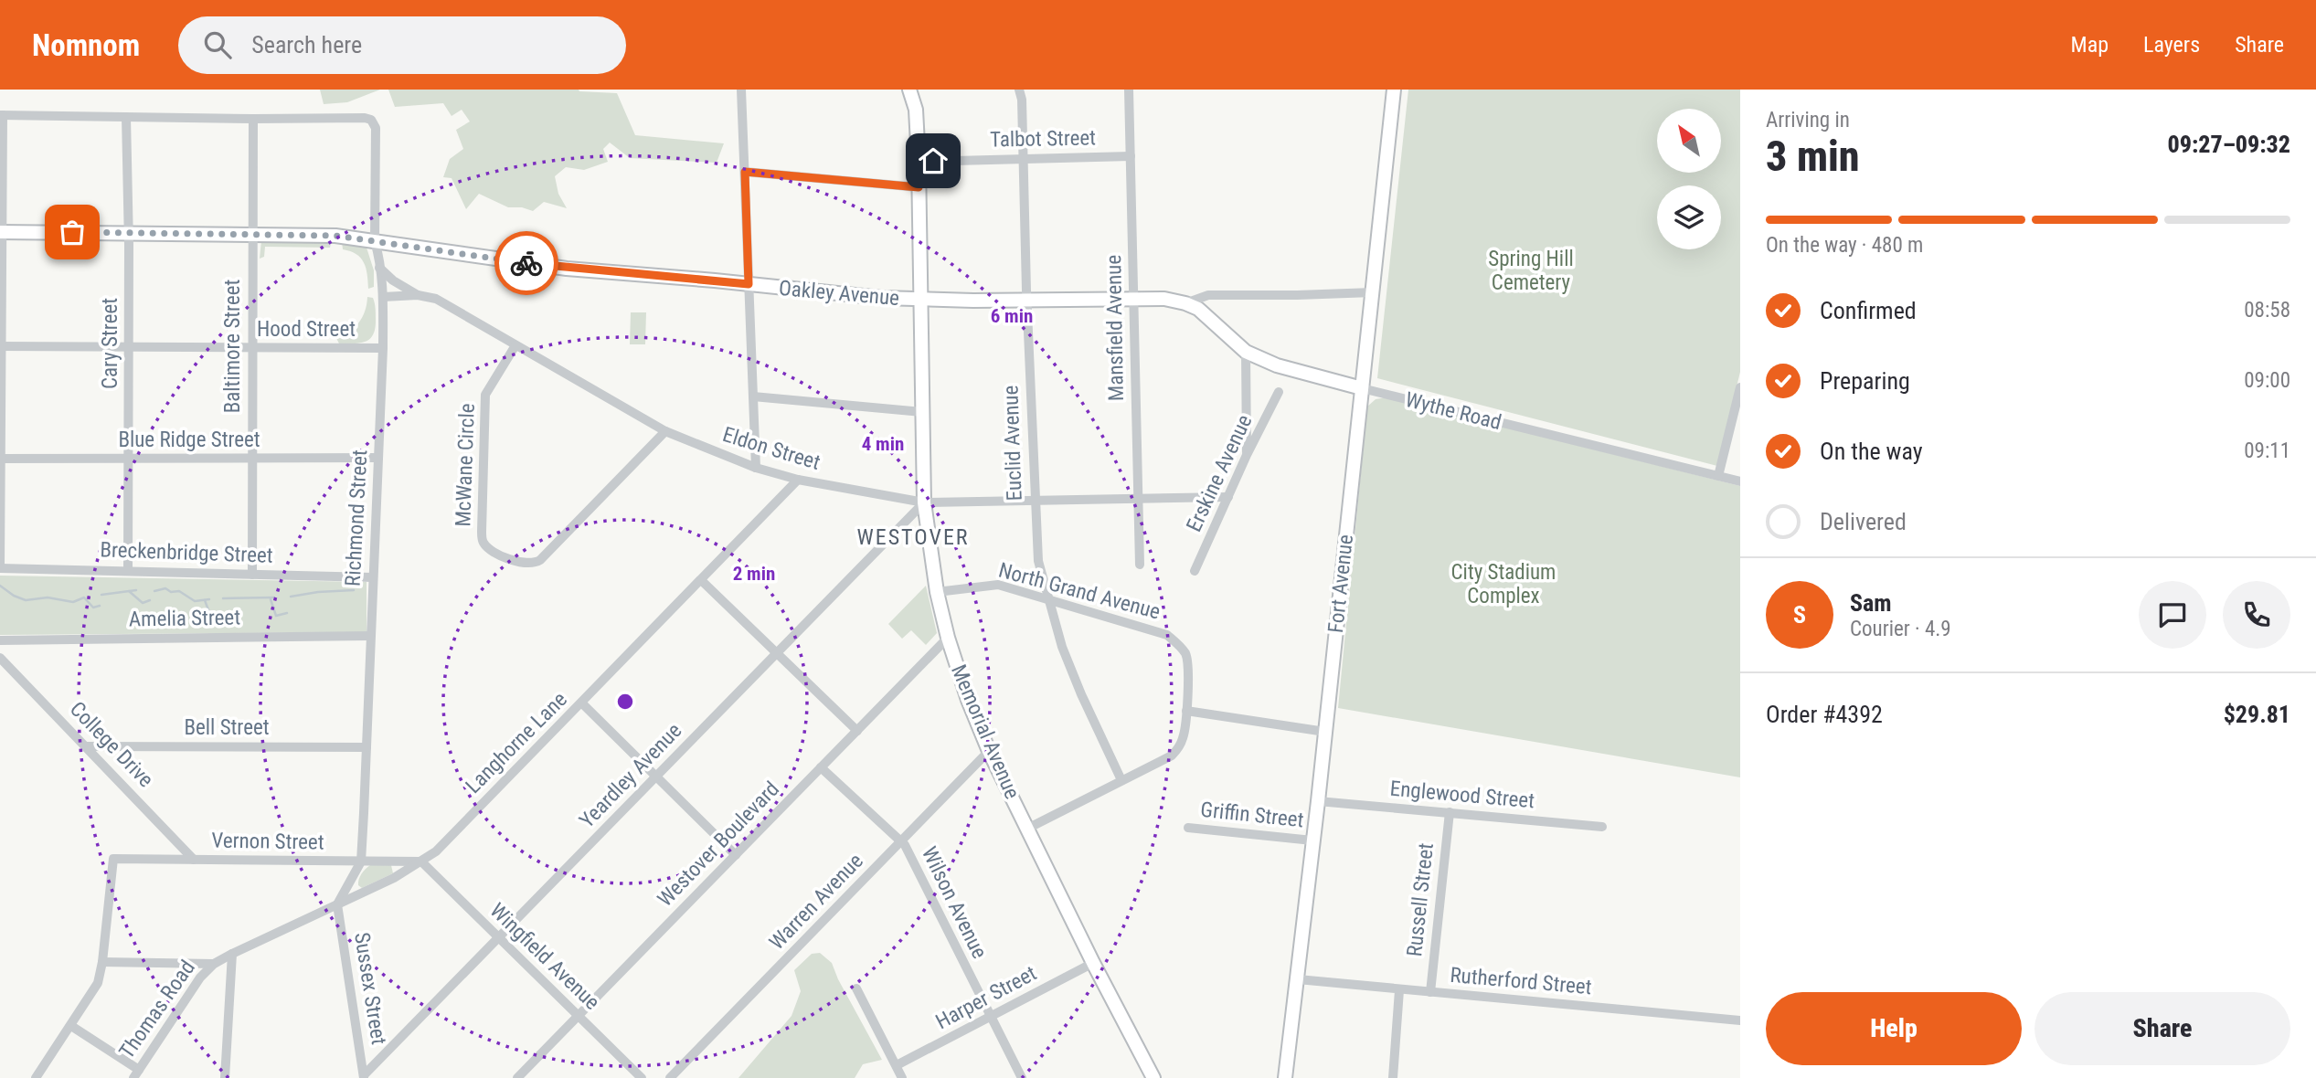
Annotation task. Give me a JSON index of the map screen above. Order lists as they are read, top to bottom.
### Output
{
  "streets": {
    "main road": [
      "Oakley Avenue",
      "Wythe Road",
      "Fort Avenue",
      "Memorial Avenue"
    ],
    "street": [
      "Talbot Street",
      "Mansfield Avenue",
      "Hood Street",
      "Cary Street",
      "Baltimore Street",
      "Blue Ridge Street",
      "Euclid Avenue",
      "Eldon Street",
      "McWane Circle",
      "Erskine Avenue",
      "Richmond Street",
      "Breckenbridge Street",
      "North Grand Avenue",
      "Amelia Street",
      "Bell Street",
      "Langhorne Lane",
      "College Drive",
      "Yeardley Avenue",
      "Englewood Street",
      "Griffin Street",
      "Vernon Street",
      "Westover Boulevard",
      "Russell Street",
      "Warren Avenue",
      "Wilson Avenue",
      "Wingfield Avenue",
      "Rutherford Street",
      "Sussex Street",
      "Harper Street",
      "Thomas Road"
    ]
  },
  "crossings": [
    ["Talbot Street", "Mansfield Avenue"],
    ["Talbot Street", "Euclid Avenue"],
    ["Talbot Street", "Memorial Avenue"],
    ["Oakley Avenue", "Mansfield Avenue"],
    ["Oakley Avenue", "Cary Street"],
    ["Oakley Avenue", "Baltimore Street"],
    ["Oakley Avenue", "Wythe Road"],
    ["Oakley Avenue", "Euclid Avenue"],
    ["Oakley Avenue", "Richmond Street"],
    ["Oakley Avenue", "Fort Avenue"],
    ["Oakley Avenue", "Memorial Avenue"],
    ["Mansfield Avenue", "Eldon Street"],
    ["Hood Street", "Cary Street"],
    ["Hood Street", "Baltimore Street"],
    ["Hood Street", "Richmond Street"],
    ["Cary Street", "Blue Ridge Street"],
    ["Cary Street", "Breckenbridge Street"],
    ["Baltimore Street", "Blue Ridge Street"],
    ["Baltimore Street", "Richmond Street"],
    ["Baltimore Street", "Breckenbridge Street"],
    ["Wythe Road", "Fort Avenue"],
    ["Blue Ridge Street", "Richmond Street"],
    ["Euclid Avenue", "Eldon Street"],
    ["Euclid Avenue", "North Grand Avenue"],
    ["Eldon Street", "McWane Circle"],
    ["Eldon Street", "Erskine Avenue"],
    ["Eldon Street", "Richmond Street"],
    ["Eldon Street", "Memorial Avenue"],
    ["Eldon Street", "Langhorne Lane"],
    ["Eldon Street", "Yeardley Avenue"],
    ["Richmond Street", "Breckenbridge Street"],
    ["Richmond Street", "Amelia Street"],
    ["Richmond Street", "Bell Street"],
    ["Richmond Street", "Langhorne Lane"],
    ["Richmond Street", "Vernon Street"],
    ["Richmond Street", "Sussex Street"],
    ["Fort Avenue", "Englewood Street"],
    ["Fort Avenue", "Griffin Street"],
    ["Fort Avenue", "Rutherford Street"],
    ["North Grand Avenue", "Memorial Avenue"],
    ["Bell Street", "College Drive"],
    ["Memorial Avenue", "Yeardley Avenue"],
    ["Memorial Avenue", "Westover Boulevard"],
    ["Memorial Avenue", "Warren Avenue"],
    ["Memorial Avenue", "Harper Street"],
    ["Langhorne Lane", "Vernon Street"],
    ["Langhorne Lane", "Wingfield Avenue"],
    ["Langhorne Lane", "Sussex Street"],
    ["Langhorne Lane", "Thomas Road"],
    ["College Drive", "Vernon Street"],
    ["Yeardley Avenue", "Wingfield Avenue"],
    ["Yeardley Avenue", "Sussex Street"],
    ["Englewood Street", "Russell Street"],
    ["Vernon Street", "Wingfield Avenue"],
    ["Westover Boulevard", "Wilson Avenue"],
    ["Westover Boulevard", "Wingfield Avenue"],
    ["Russell Street", "Rutherford Street"],
    ["Warren Avenue", "Wilson Avenue"],
    ["Wilson Avenue", "Harper Street"]
  ],
  "districts": ["WESTOVER"],
  "parks": ["Spring Hill Cemetery", "City Stadium Complex"],
  "north": "top left",
  "page": {
    "header": "Nomnom",
    "search": "Search here",
    "nav": ["Map", "Layers", "Share"],
    "heading": ["3 min", "Arriving in", "09:27–09:32"],
    "panel": [
      "Sam",
      "Courier · 4.9",
      "Order #4392",
      "$29.81"
    ],
    "bar": "On the way · 480 m",
    "list": [
      ["Confirmed", "08:58"],
      ["Preparing", "09:00"],
      ["On the way", "09:11"],
      "Delivered"
    ],
    "round": "S",
    "buttons": ["Help", "Share"]
  },
  "rings": ["6 min", "4 min", "2 min"]
}
